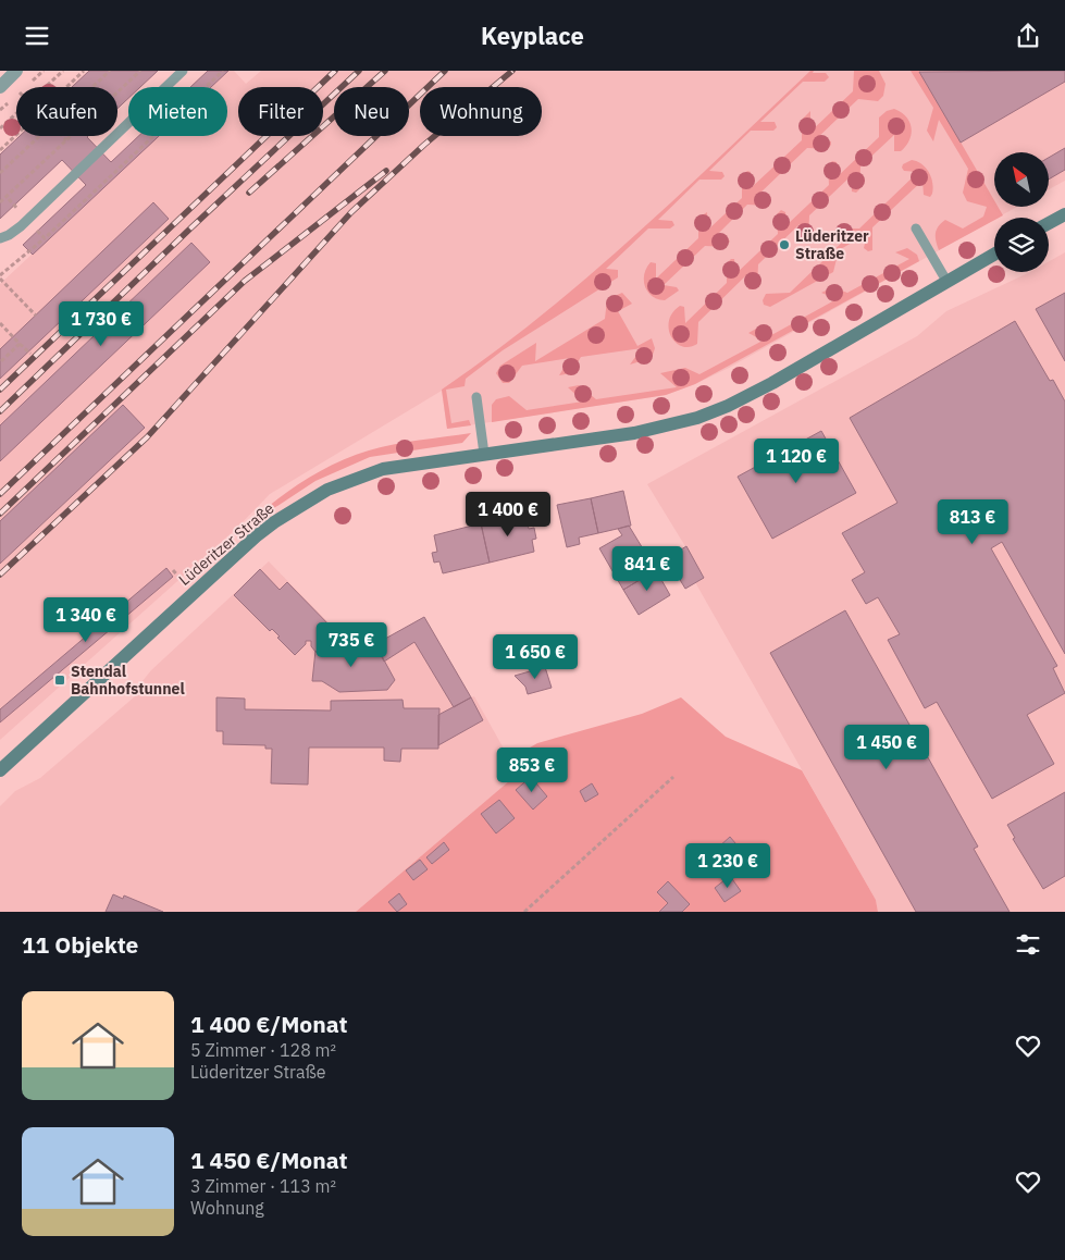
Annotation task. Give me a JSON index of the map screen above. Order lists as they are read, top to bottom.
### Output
{
  "streets": {
    "main road": ["Lüderitzer Straße"]
  },
  "places": {
    "other": ["Lüderitzer Straße"],
    "transit": ["Stendal Bahnhofstunnel"]
  },
  "north": "top left",
  "page": {
    "header": "Keyplace",
    "chip": [
      "Kaufen",
      "Mieten",
      "Filter",
      "Neu",
      "Wohnung"
    ],
    "price": [
      "1 730 €",
      "1 120 €",
      "1 400 €",
      "813 €",
      "841 €",
      "1 340 €",
      "735 €",
      "1 650 €",
      "1 450 €",
      "853 €",
      "1 230 €"
    ],
    "heading": "11 Objekte",
    "list": [
      {
        "name": "1 400 €/Monat",
        "note": "5 Zimmer · 128 m² · Lüderitzer Straße"
      },
      {
        "name": "1 450 €/Monat",
        "note": "3 Zimmer · 113 m² · Wohnung"
      }
    ]
  }
}
